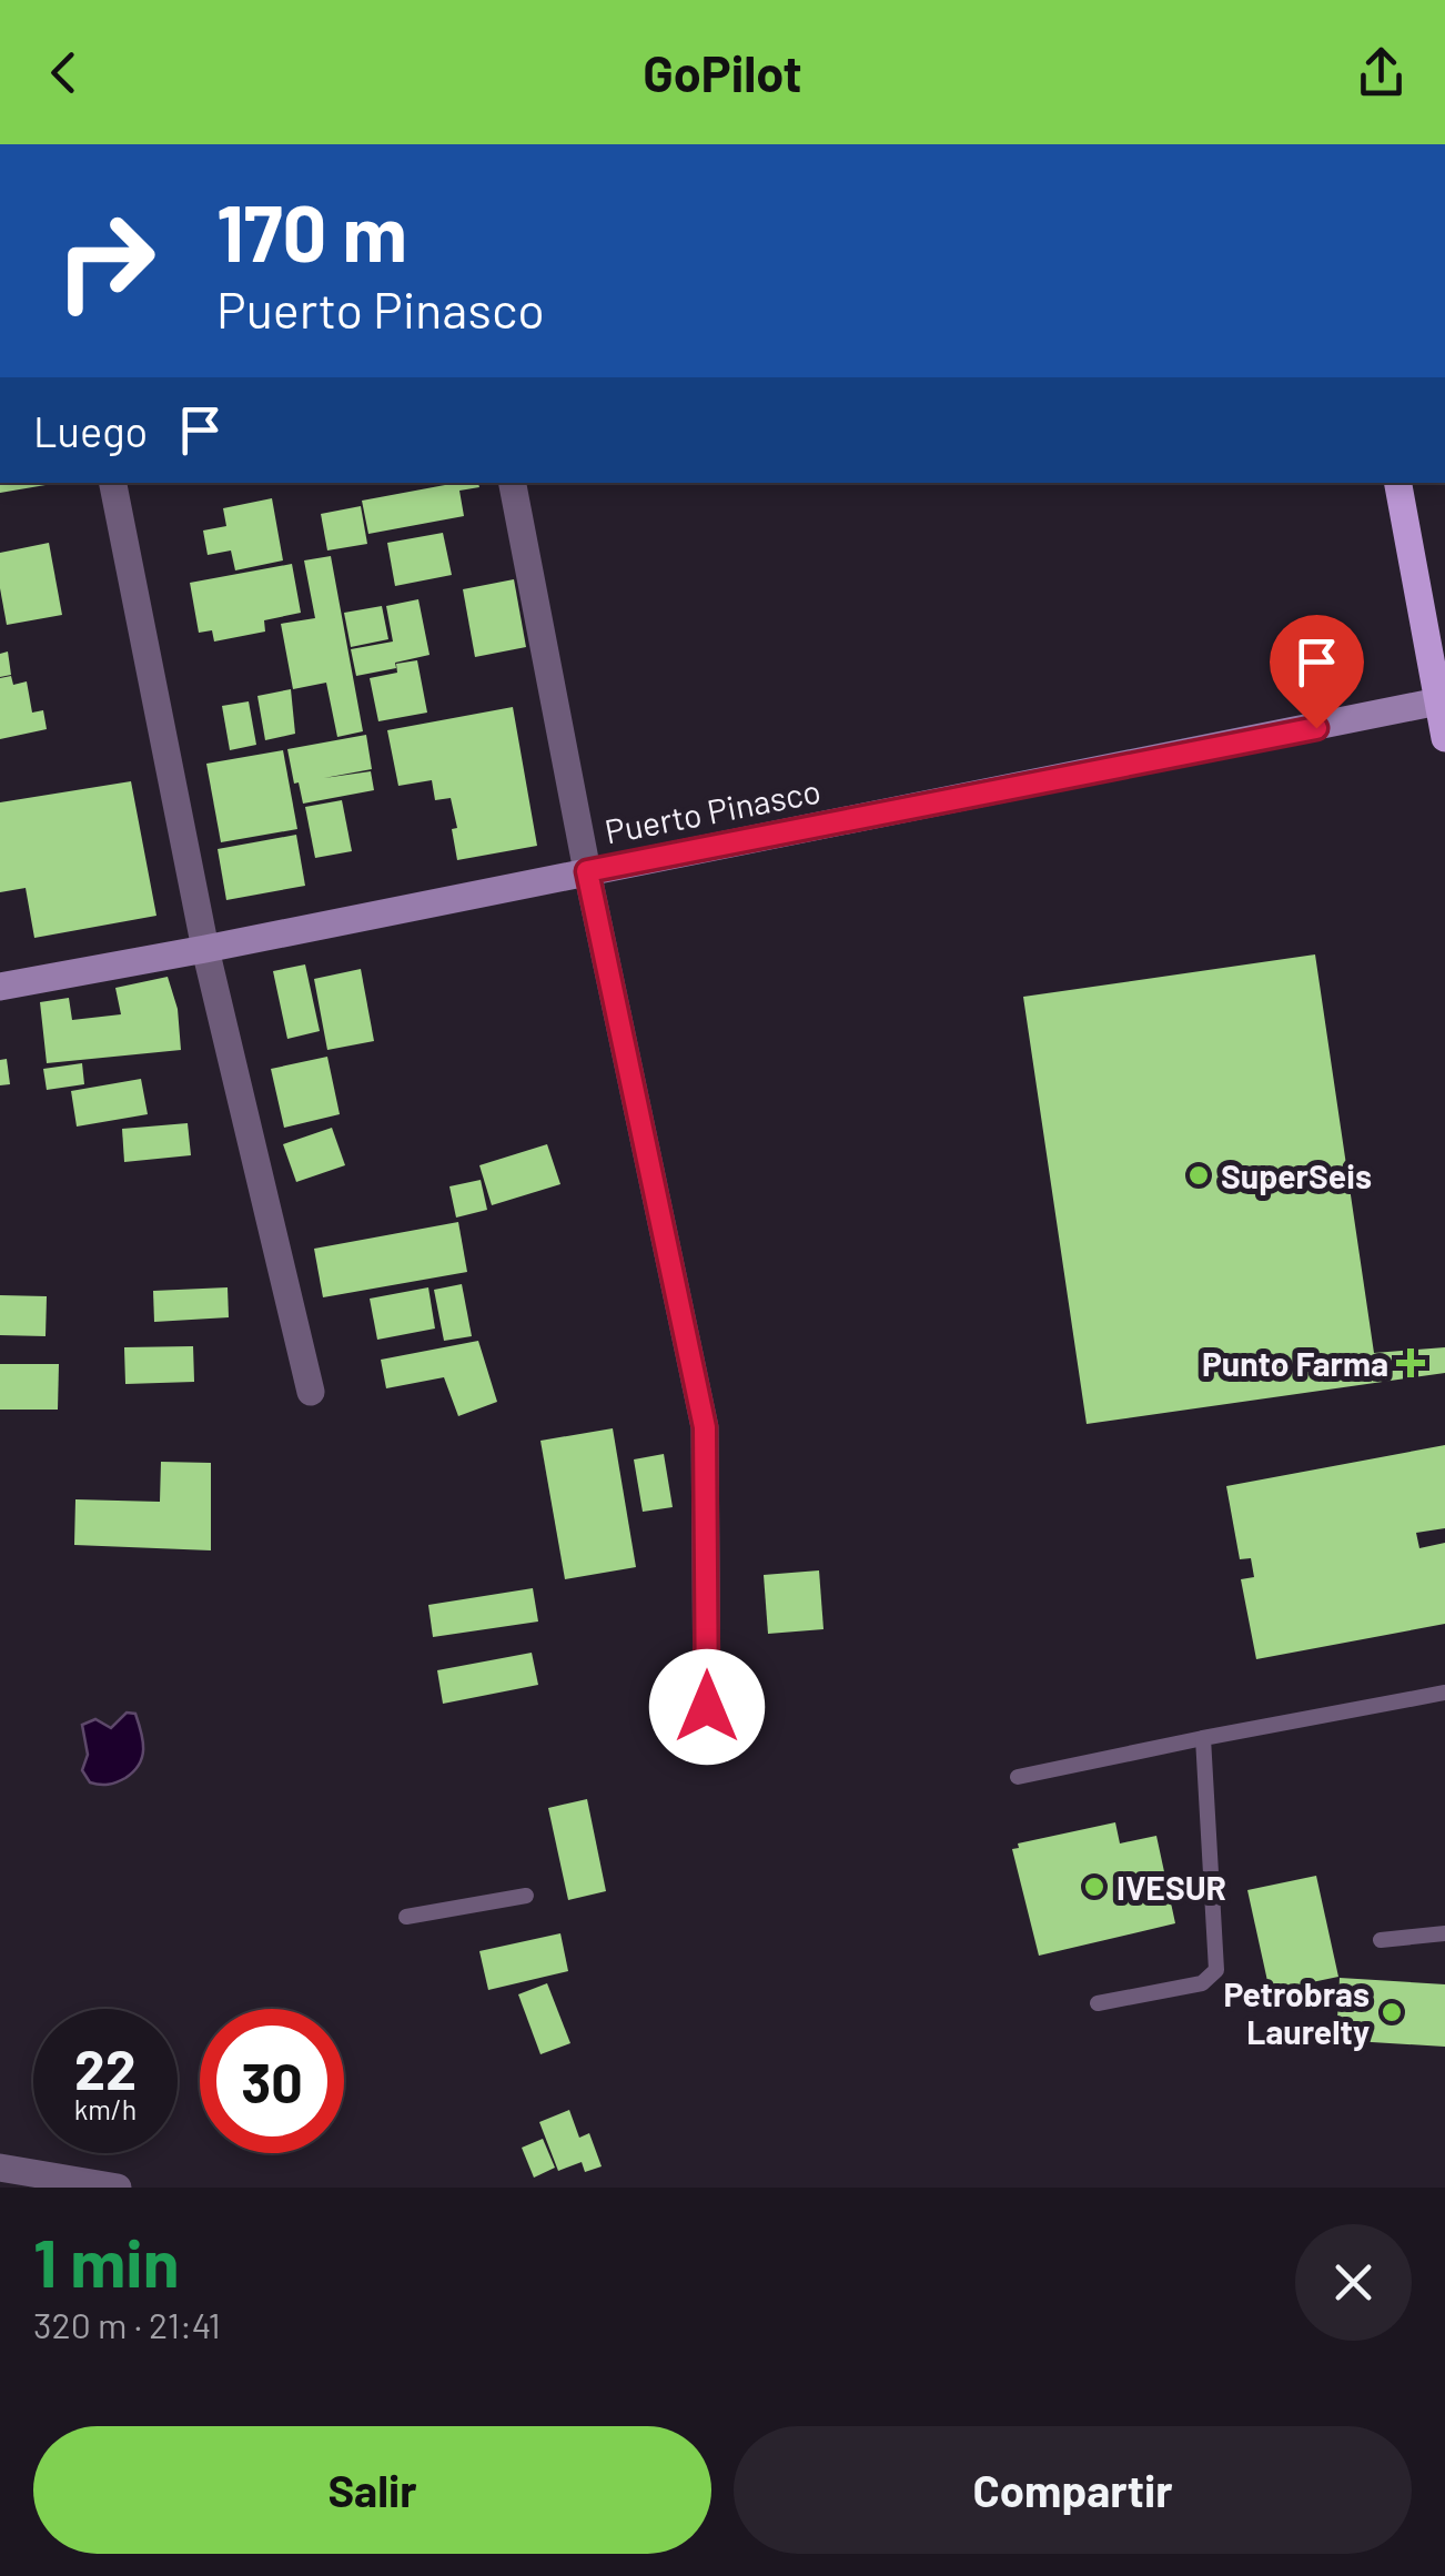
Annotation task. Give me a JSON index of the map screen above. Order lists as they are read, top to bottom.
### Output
{
  "streets": {
    "street": ["Puerto Pinasco"]
  },
  "places": {
    "other": ["SuperSeis", "IVESUR", "Petrobras Laurelty"],
    "health": ["Punto Farma"]
  },
  "page": {
    "header": "GoPilot",
    "turn": ["170 m", "Puerto Pinasco"],
    "then": "Luego",
    "speed": "22 km/h",
    "limit": "30",
    "heading": ["1 min", "320 m · 21:41"],
    "buttons": ["Salir", "Compartir"]
  }
}
